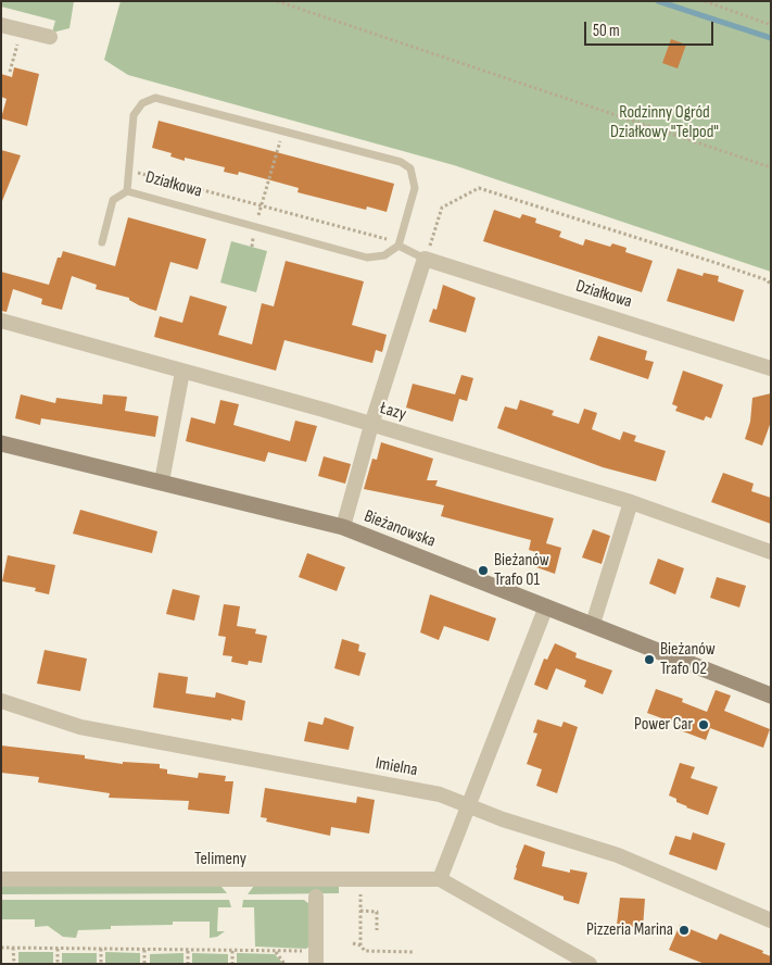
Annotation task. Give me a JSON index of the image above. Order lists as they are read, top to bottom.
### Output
{
  "streets": {
    "street": [
      "Działkowa",
      "Łazy",
      "Bieżanowska",
      "Imielna",
      "Telimeny"
    ]
  },
  "parks": ["Rodzinny Ogród Działkowy \"Telpod\""],
  "places": [
    "Bieżanów Trafo 01",
    "Bieżanów Trafo 02",
    "Power Car",
    "Pizzeria Marina"
  ],
  "scale_bar": "50 m"
}
